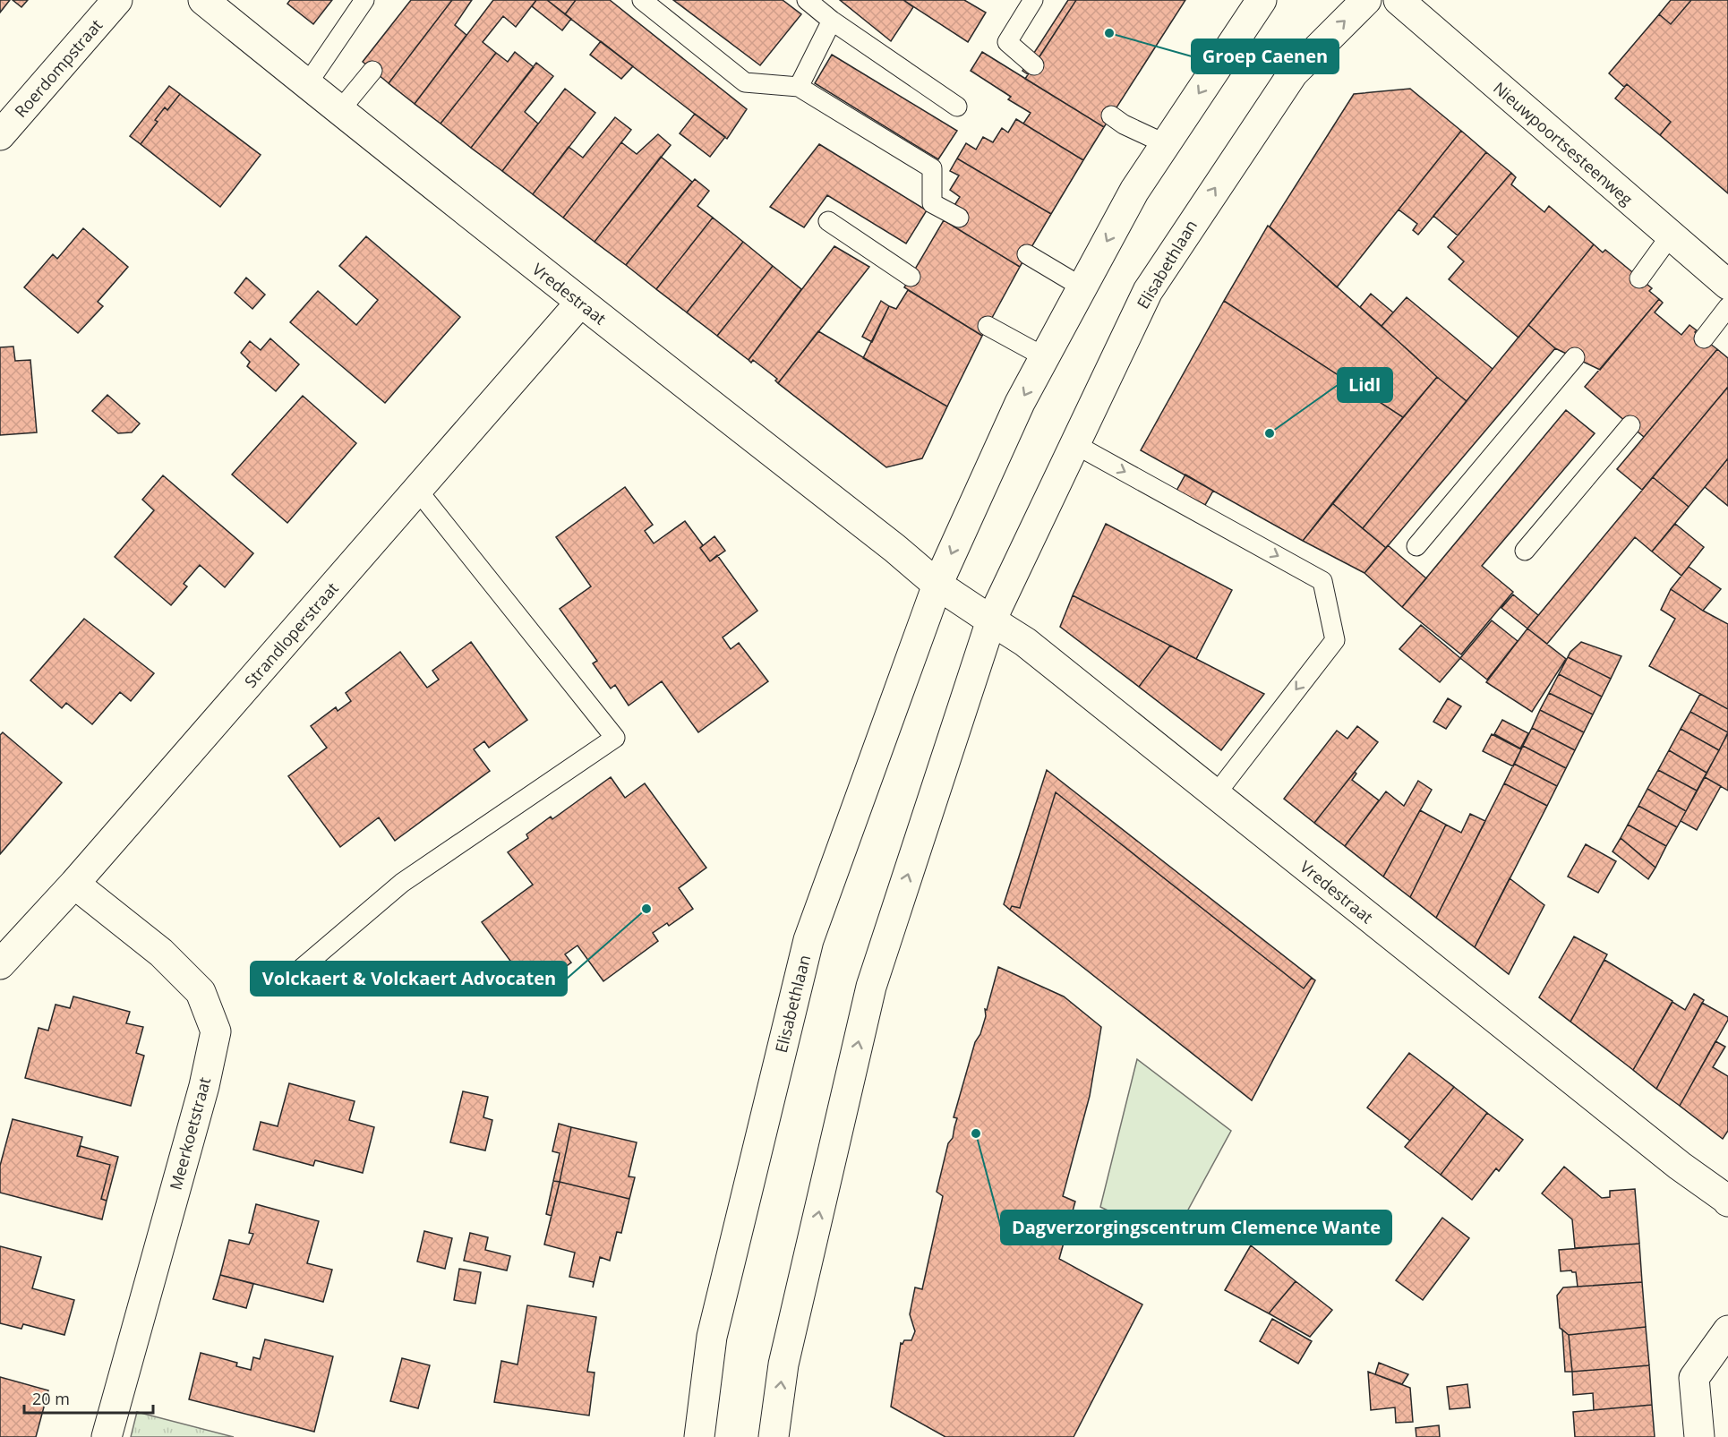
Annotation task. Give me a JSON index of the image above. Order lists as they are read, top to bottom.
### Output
{
  "streets": {
    "street": [
      "Roerdompstraat",
      "Nieuwpoortsesteenweg",
      "Elisabethlaan",
      "Vredestraat",
      "Strandloperstraat",
      "Meerkoetstraat"
    ]
  },
  "crossings": [
    ["Elisabethlaan", "Vredestraat"],
    ["Vredestraat", "Strandloperstraat"],
    ["Strandloperstraat", "Meerkoetstraat"]
  ],
  "places": [
    "Groep Caenen",
    "Lidl",
    "Volckaert & Volckaert Advocaten",
    "Dagverzorgingscentrum Clemence Wante"
  ],
  "scale_bar": "20 m"
}
